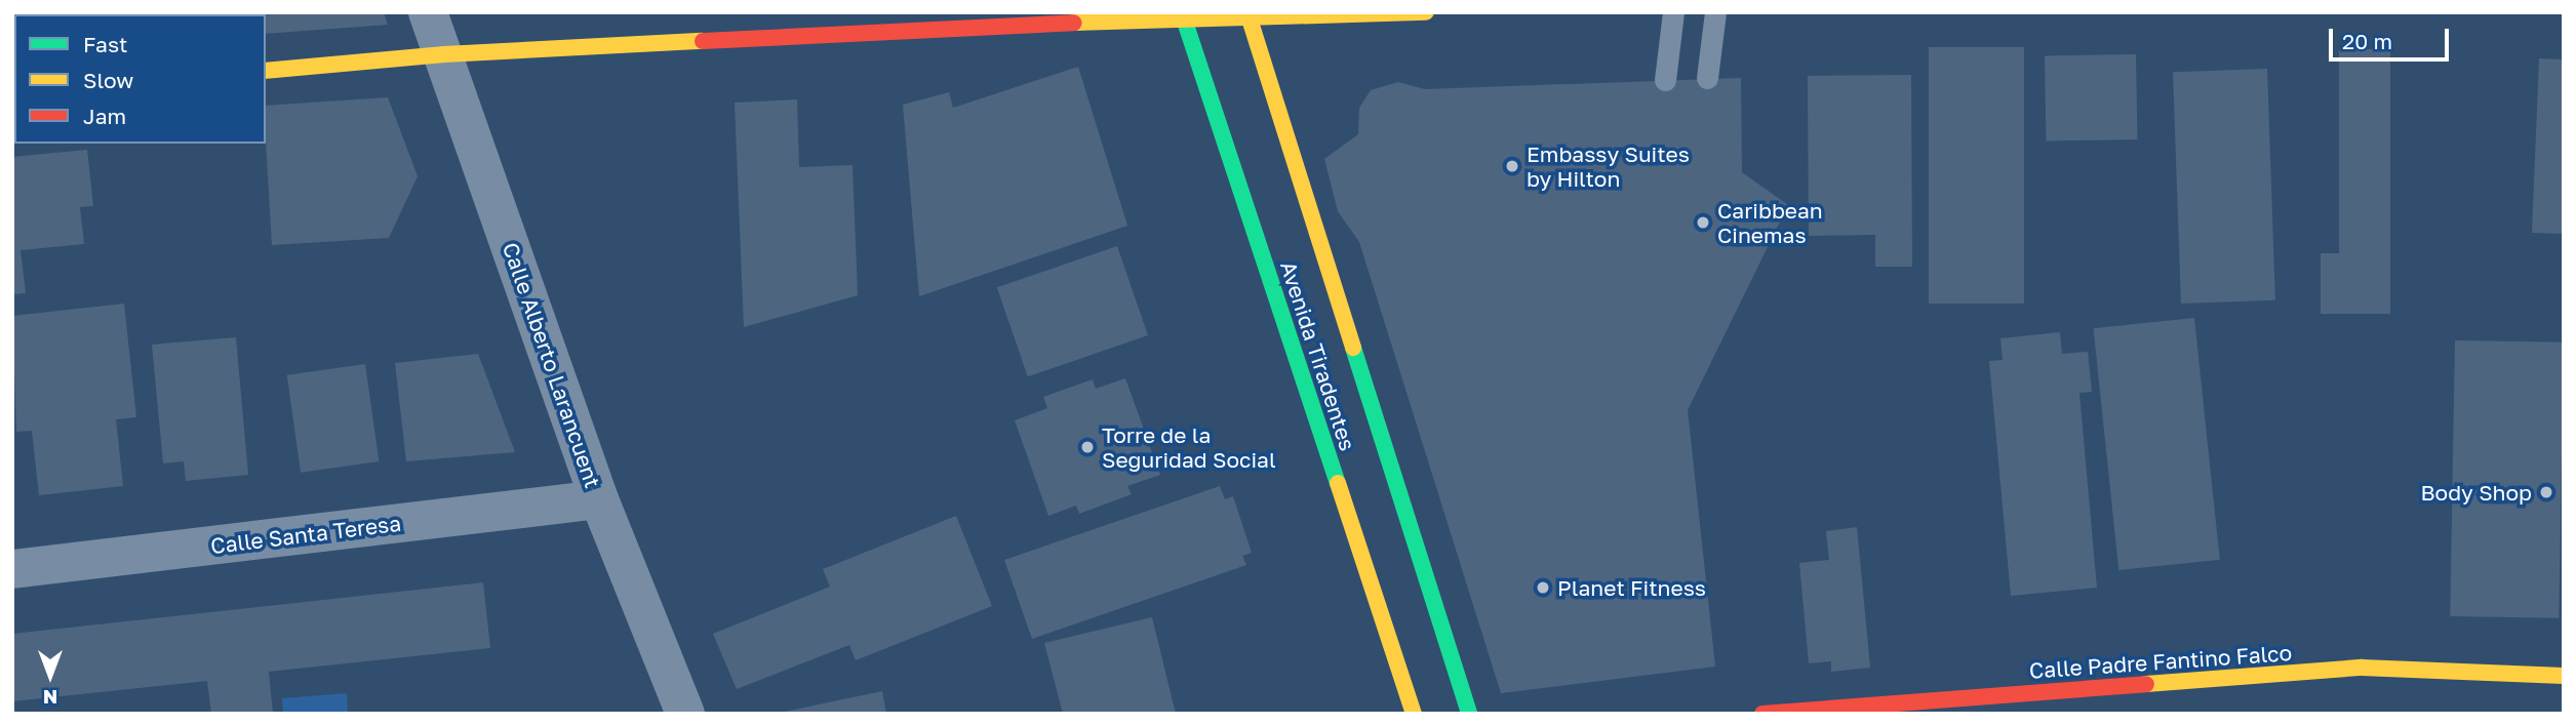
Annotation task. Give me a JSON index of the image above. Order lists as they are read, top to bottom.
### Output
{
  "streets": {
    "street": [
      "Avenida Tiradentes",
      "Calle Alberto Larancuent",
      "Calle Santa Teresa",
      "Calle Padre Fantino Falco"
    ]
  },
  "crossings": [
    ["Calle Alberto Larancuent", "Calle Santa Teresa"]
  ],
  "places": [
    "Embassy Suites by Hilton",
    "Caribbean Cinemas",
    "Torre de la Seguridad Social",
    "Body Shop",
    "Planet Fitness"
  ],
  "legend": ["Fast", "Slow", "Jam"],
  "scale_bar": "20 m",
  "north": "bottom"
}
